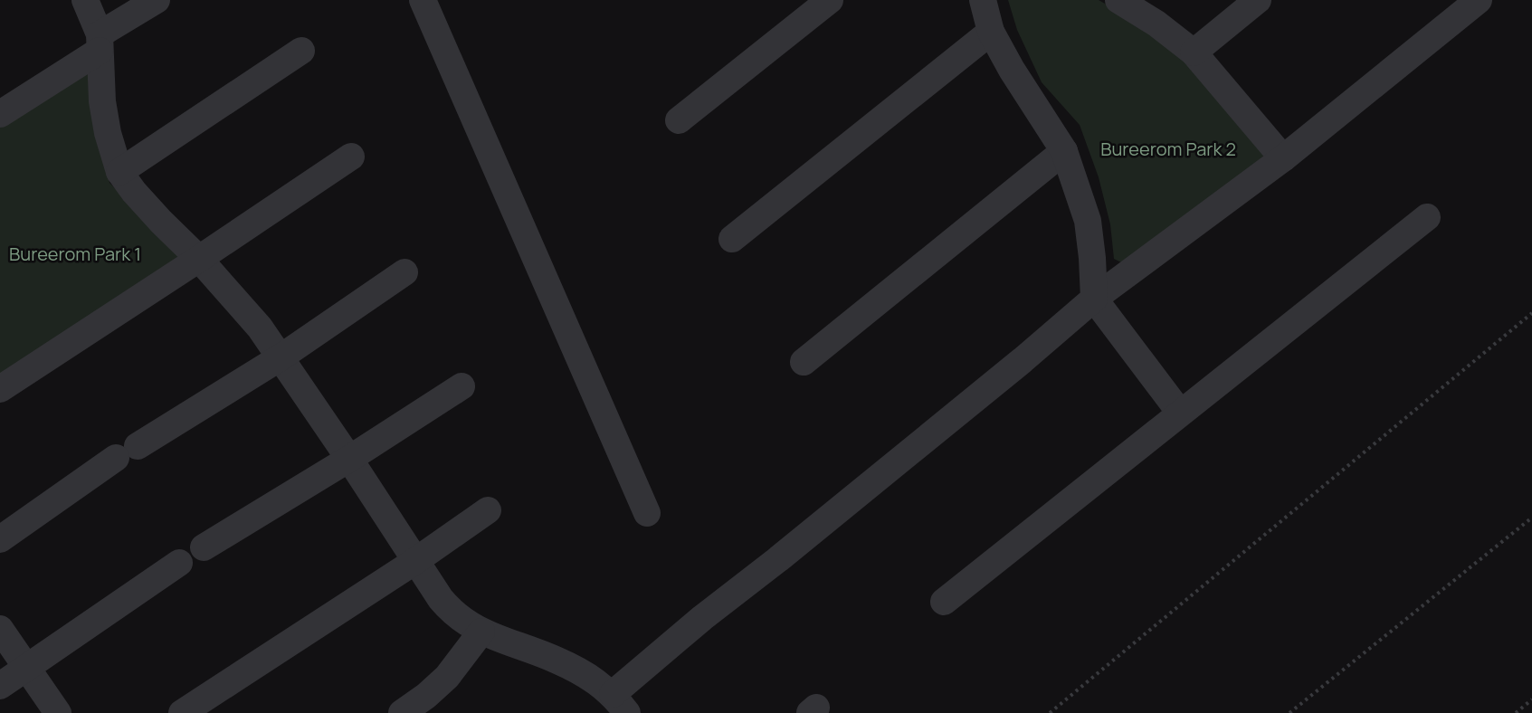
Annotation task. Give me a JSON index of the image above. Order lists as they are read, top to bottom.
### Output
{
  "parks": ["Bureerom Park 2", "Bureerom Park 1"]
}
